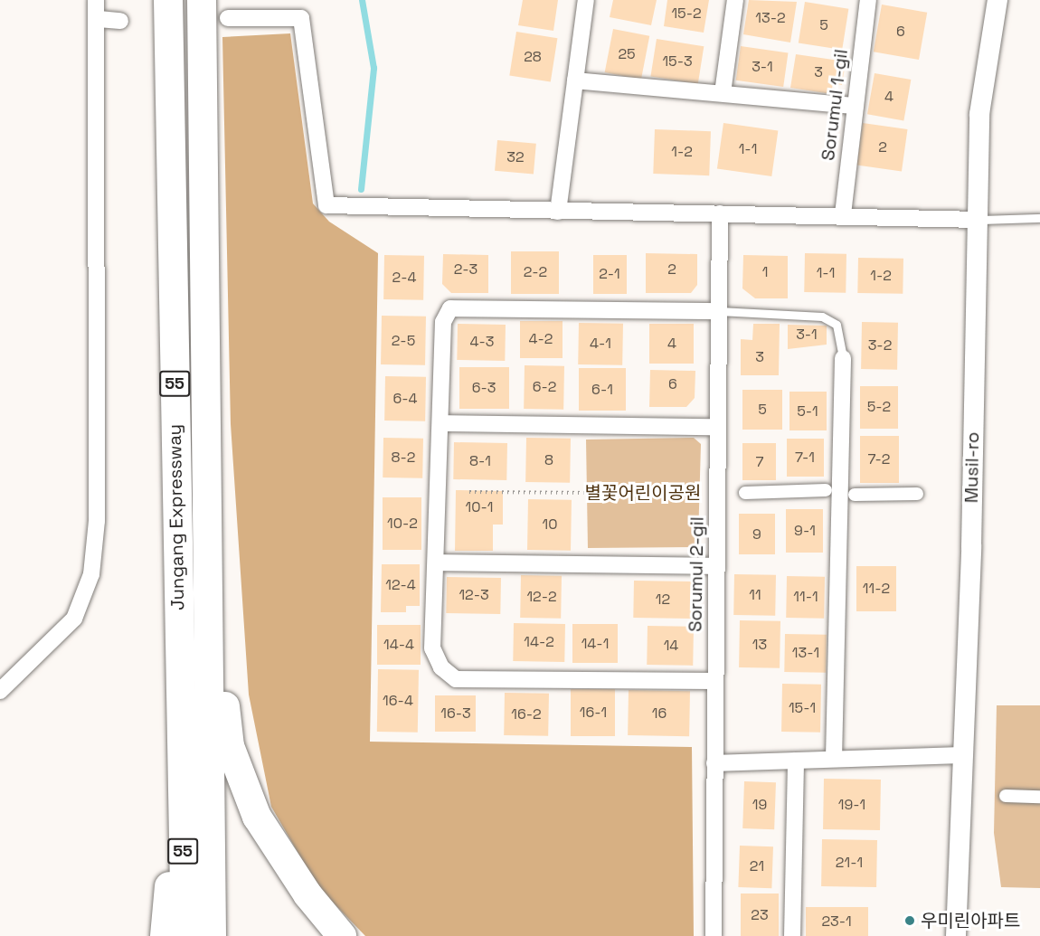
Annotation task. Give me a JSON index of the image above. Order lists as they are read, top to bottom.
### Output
{
  "streets": {
    "highway": ["55", "Jungang Expressway"],
    "street": ["Sorumul 1-gil", "Musil-ro", "Sorumul 2-gil"]
  },
  "parks": ["별꽃어린이공원"],
  "places": ["우미린아파트"],
  "house_numbers": [
    "15-2",
    "13-2",
    "5",
    "6",
    "25",
    "28",
    "15-3",
    "3-1",
    "3",
    "4",
    "2",
    "1-1",
    "1-2",
    "32",
    "2-3",
    "2",
    "2-2",
    "1",
    "1-1",
    "2-1",
    "1-2",
    "2-4",
    "3-1",
    "4-2",
    "2-5",
    "4-3",
    "4-1",
    "4",
    "3-2",
    "3",
    "6",
    "6-2",
    "6-3",
    "6-1",
    "6-4",
    "5-2",
    "5",
    "5-1",
    "8-2",
    "7-1",
    "7-2",
    "8",
    "8-1",
    "7",
    "10-1",
    "10-2",
    "10",
    "9-1",
    "9",
    "12-4",
    "11-2",
    "12-3",
    "11",
    "12-2",
    "11-1",
    "12",
    "14-2",
    "14-1",
    "14-4",
    "13",
    "14",
    "13-1",
    "16-4",
    "15-1",
    "16-1",
    "16-3",
    "16",
    "16-2",
    "19",
    "19-1",
    "21-1",
    "21",
    "23",
    "23-1"
  ]
}
